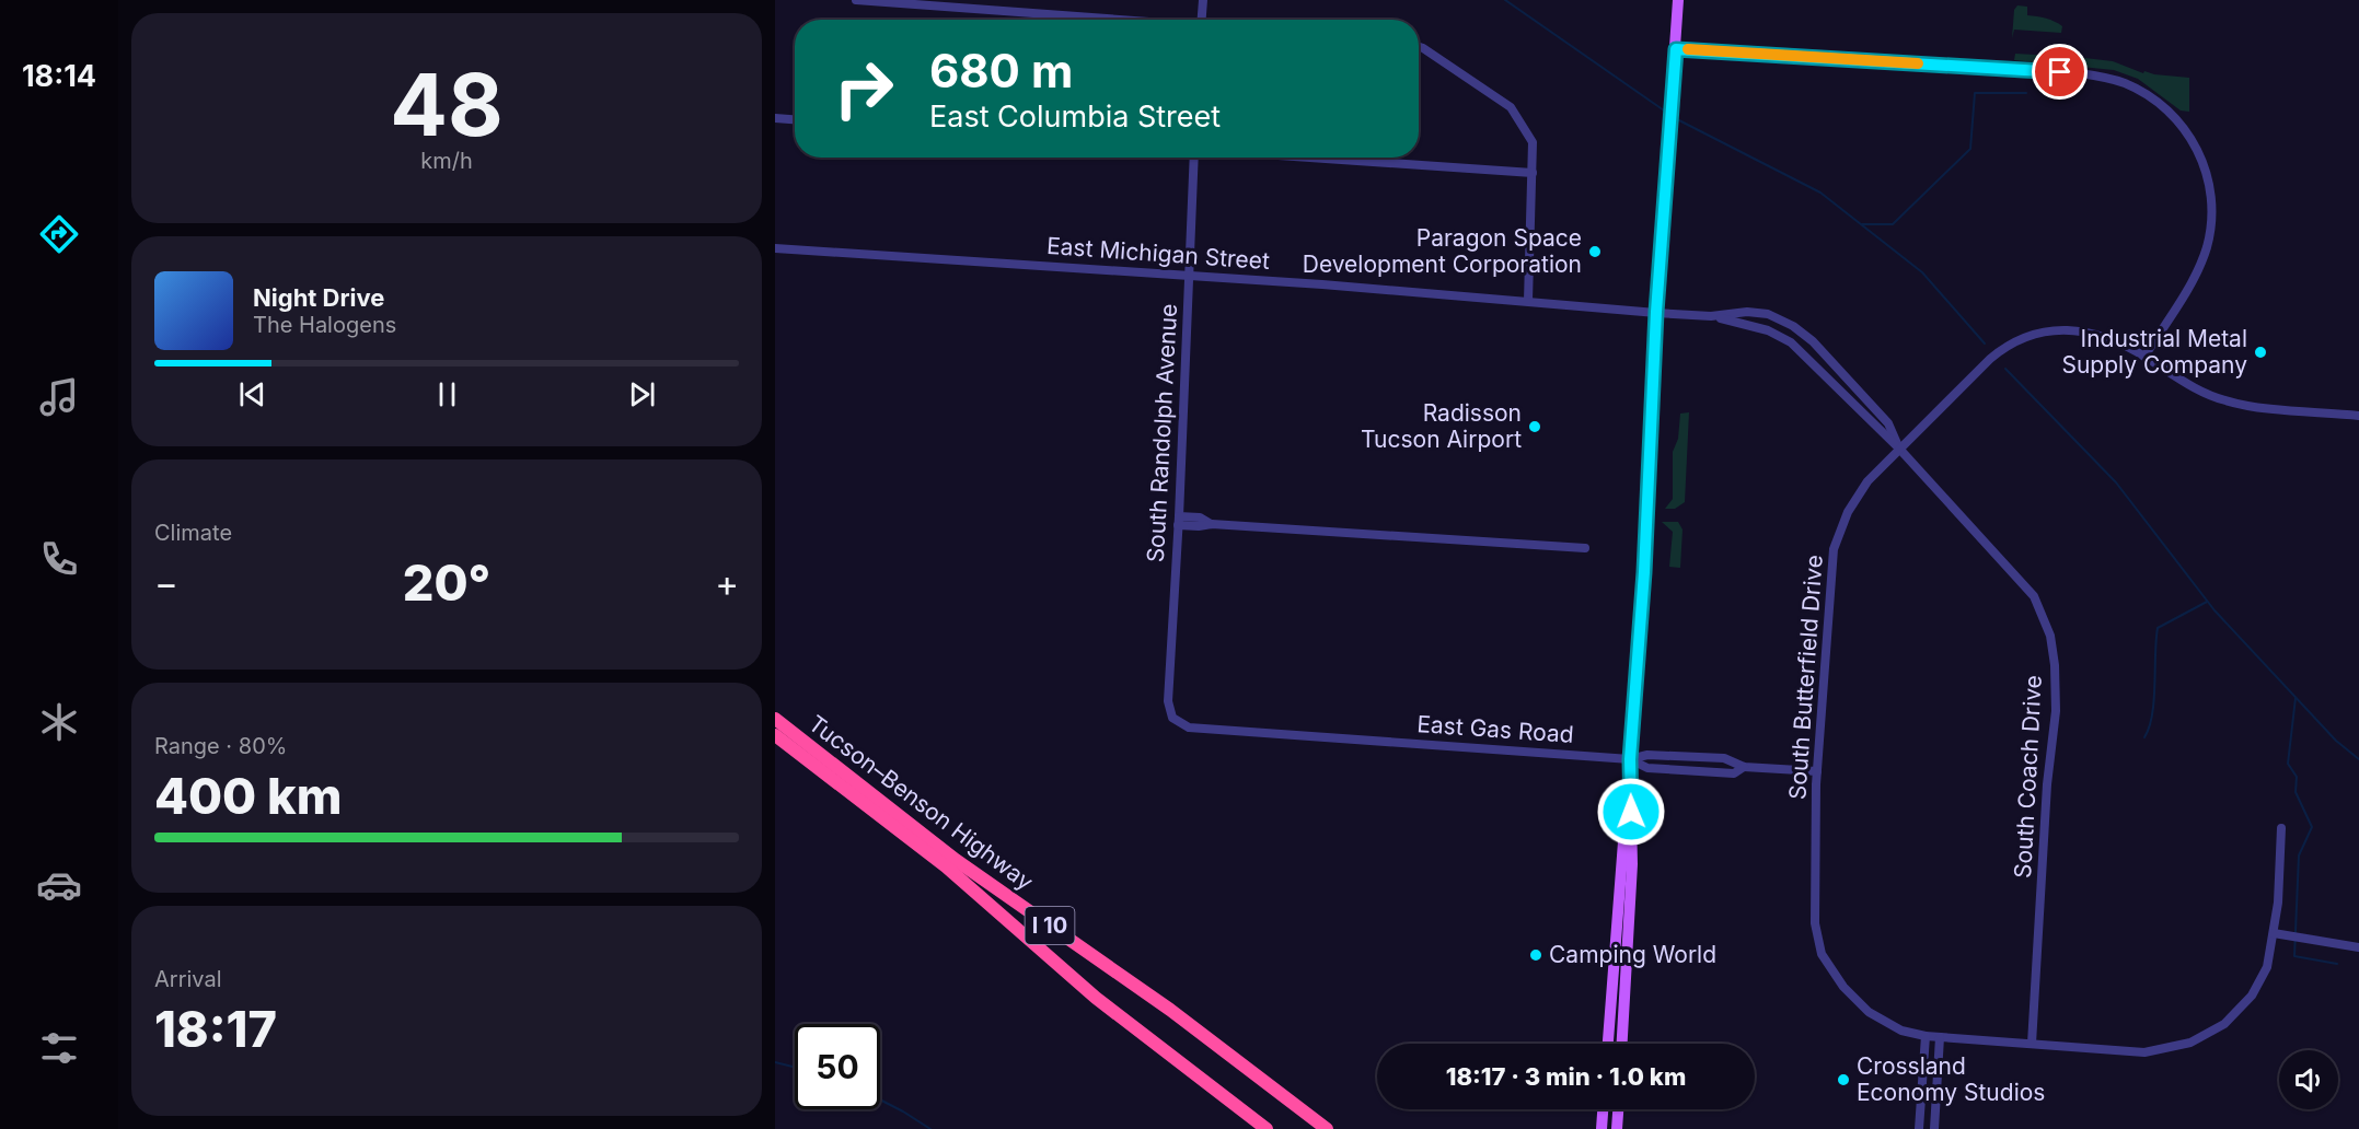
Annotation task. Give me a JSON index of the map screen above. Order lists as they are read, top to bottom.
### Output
{
  "streets": {
    "highway": ["Tucson–Benson Highway", "I 10"],
    "street": [
      "East Michigan Street",
      "South Randolph Avenue",
      "South Butterfield Drive",
      "East Gas Road",
      "South Coach Drive"
    ]
  },
  "crossings": [
    ["East Michigan Street", "South Randolph Avenue"],
    ["East Michigan Street", "South Coach Drive"],
    ["South Randolph Avenue", "East Gas Road"],
    ["South Butterfield Drive", "East Gas Road"],
    ["South Butterfield Drive", "South Coach Drive"]
  ],
  "places": [
    "Paragon Space Development Corporation",
    "Industrial Metal Supply Company",
    "Radisson Tucson Airport",
    "Camping World",
    "Crossland Economy Studios"
  ],
  "page": {
    "tabs": "18:14",
    "tile": [
      ["48", "km/h"],
      "Climate",
      ["Range · 80%", "400 km"],
      ["Arrival", "18:17"]
    ],
    "turn": ["680 m", "East Columbia Street"],
    "song": ["Night Drive", "The Halogens"],
    "heat": ["−", "20°", "+"],
    "limit": "50",
    "trip": "18:17 · 3 min · 1.0 km"
  }
}
